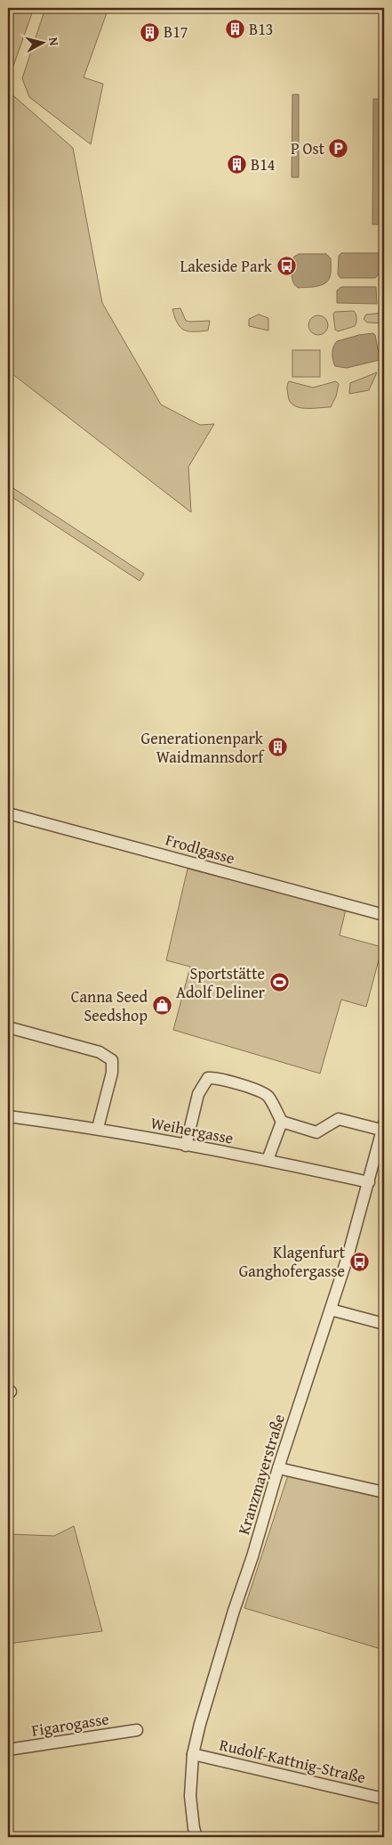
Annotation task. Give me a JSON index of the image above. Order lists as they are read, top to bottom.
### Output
{
  "streets": {
    "street": [
      "Frodlgasse",
      "Weihergasse",
      "Kranzmayerstraße",
      "Figarogasse",
      "Rudolf-Kattnig-Straße"
    ]
  },
  "crossings": [
    ["Weihergasse", "Kranzmayerstraße"],
    ["Kranzmayerstraße", "Rudolf-Kattnig-Straße"]
  ],
  "places": {
    "building": [
      "B13",
      "B17",
      "B14",
      "Generationenpark Waidmannsdorf"
    ],
    "parking": ["P Ost"],
    "bus stop": ["Lakeside Park", "Klagenfurt Ganghofergasse"],
    "sports": ["Sportstätte Adolf Deliner"],
    "shop": ["Canna Seed Seedshop"]
  },
  "north": "right"
}
